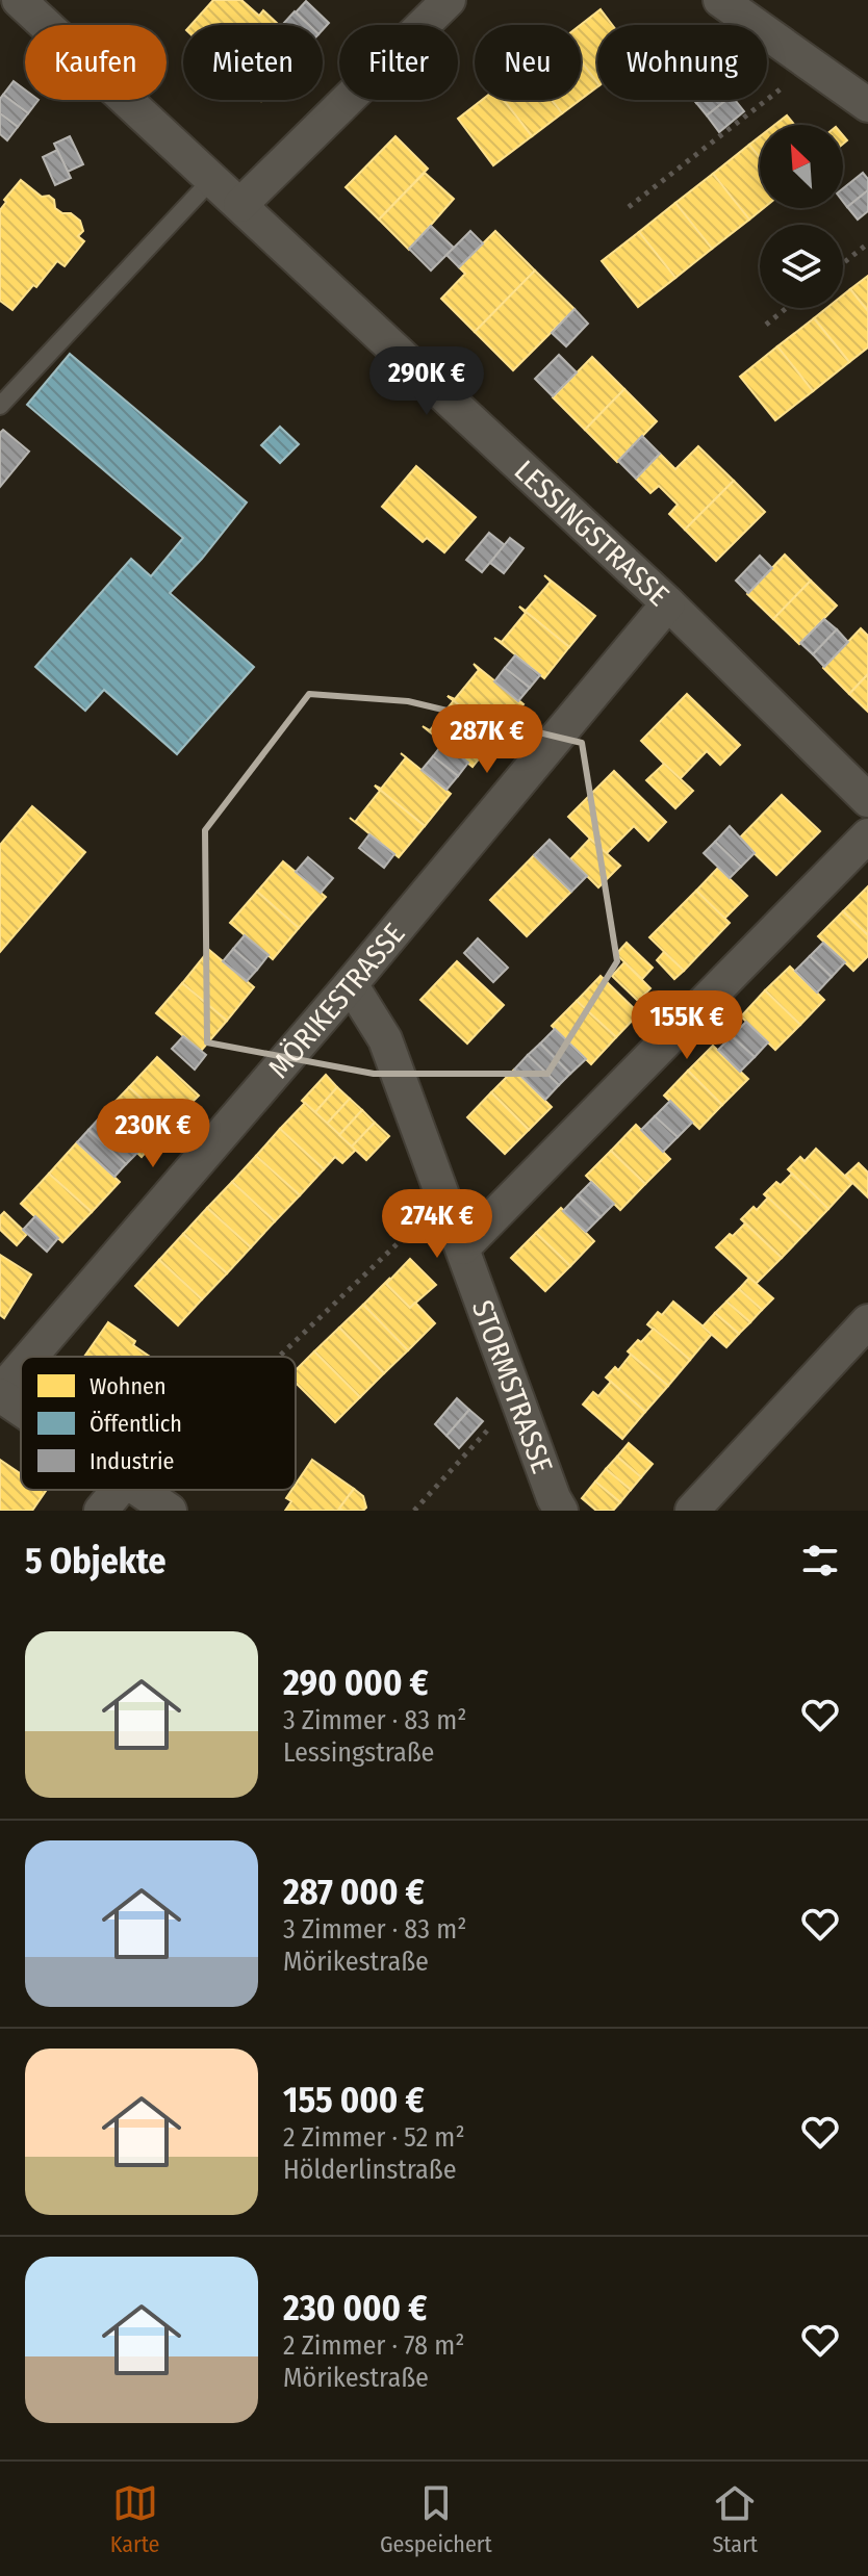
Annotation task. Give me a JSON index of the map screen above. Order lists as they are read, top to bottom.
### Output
{
  "streets": {
    "street": ["LESSINGSTRASSE", "MÖRIKESTRASSE", "STORMSTRASSE"]
  },
  "crossings": [
    ["LESSINGSTRASSE", "MÖRIKESTRASSE"],
    ["MÖRIKESTRASSE", "STORMSTRASSE"]
  ],
  "legend": ["Wohnen", "Öffentlich", "Industrie"],
  "north": "top left",
  "page": {
    "chip": [
      "Kaufen",
      "Mieten",
      "Filter",
      "Neu",
      "Wohnung"
    ],
    "price": [
      "290K €",
      "287K €",
      "155K €",
      "230K €",
      "274K €"
    ],
    "heading": "5 Objekte",
    "list": [
      {
        "name": "290 000 €",
        "note": "3 Zimmer · 83 m² · Lessingstraße"
      },
      {
        "name": "287 000 €",
        "note": "3 Zimmer · 83 m² · Mörikestraße"
      },
      {
        "name": "155 000 €",
        "note": "2 Zimmer · 52 m² · Hölderlinstraße"
      },
      {
        "name": "230 000 €",
        "note": "2 Zimmer · 78 m² · Mörikestraße"
      }
    ],
    "tabs": ["Karte", "Gespeichert", "Start"]
  }
}
